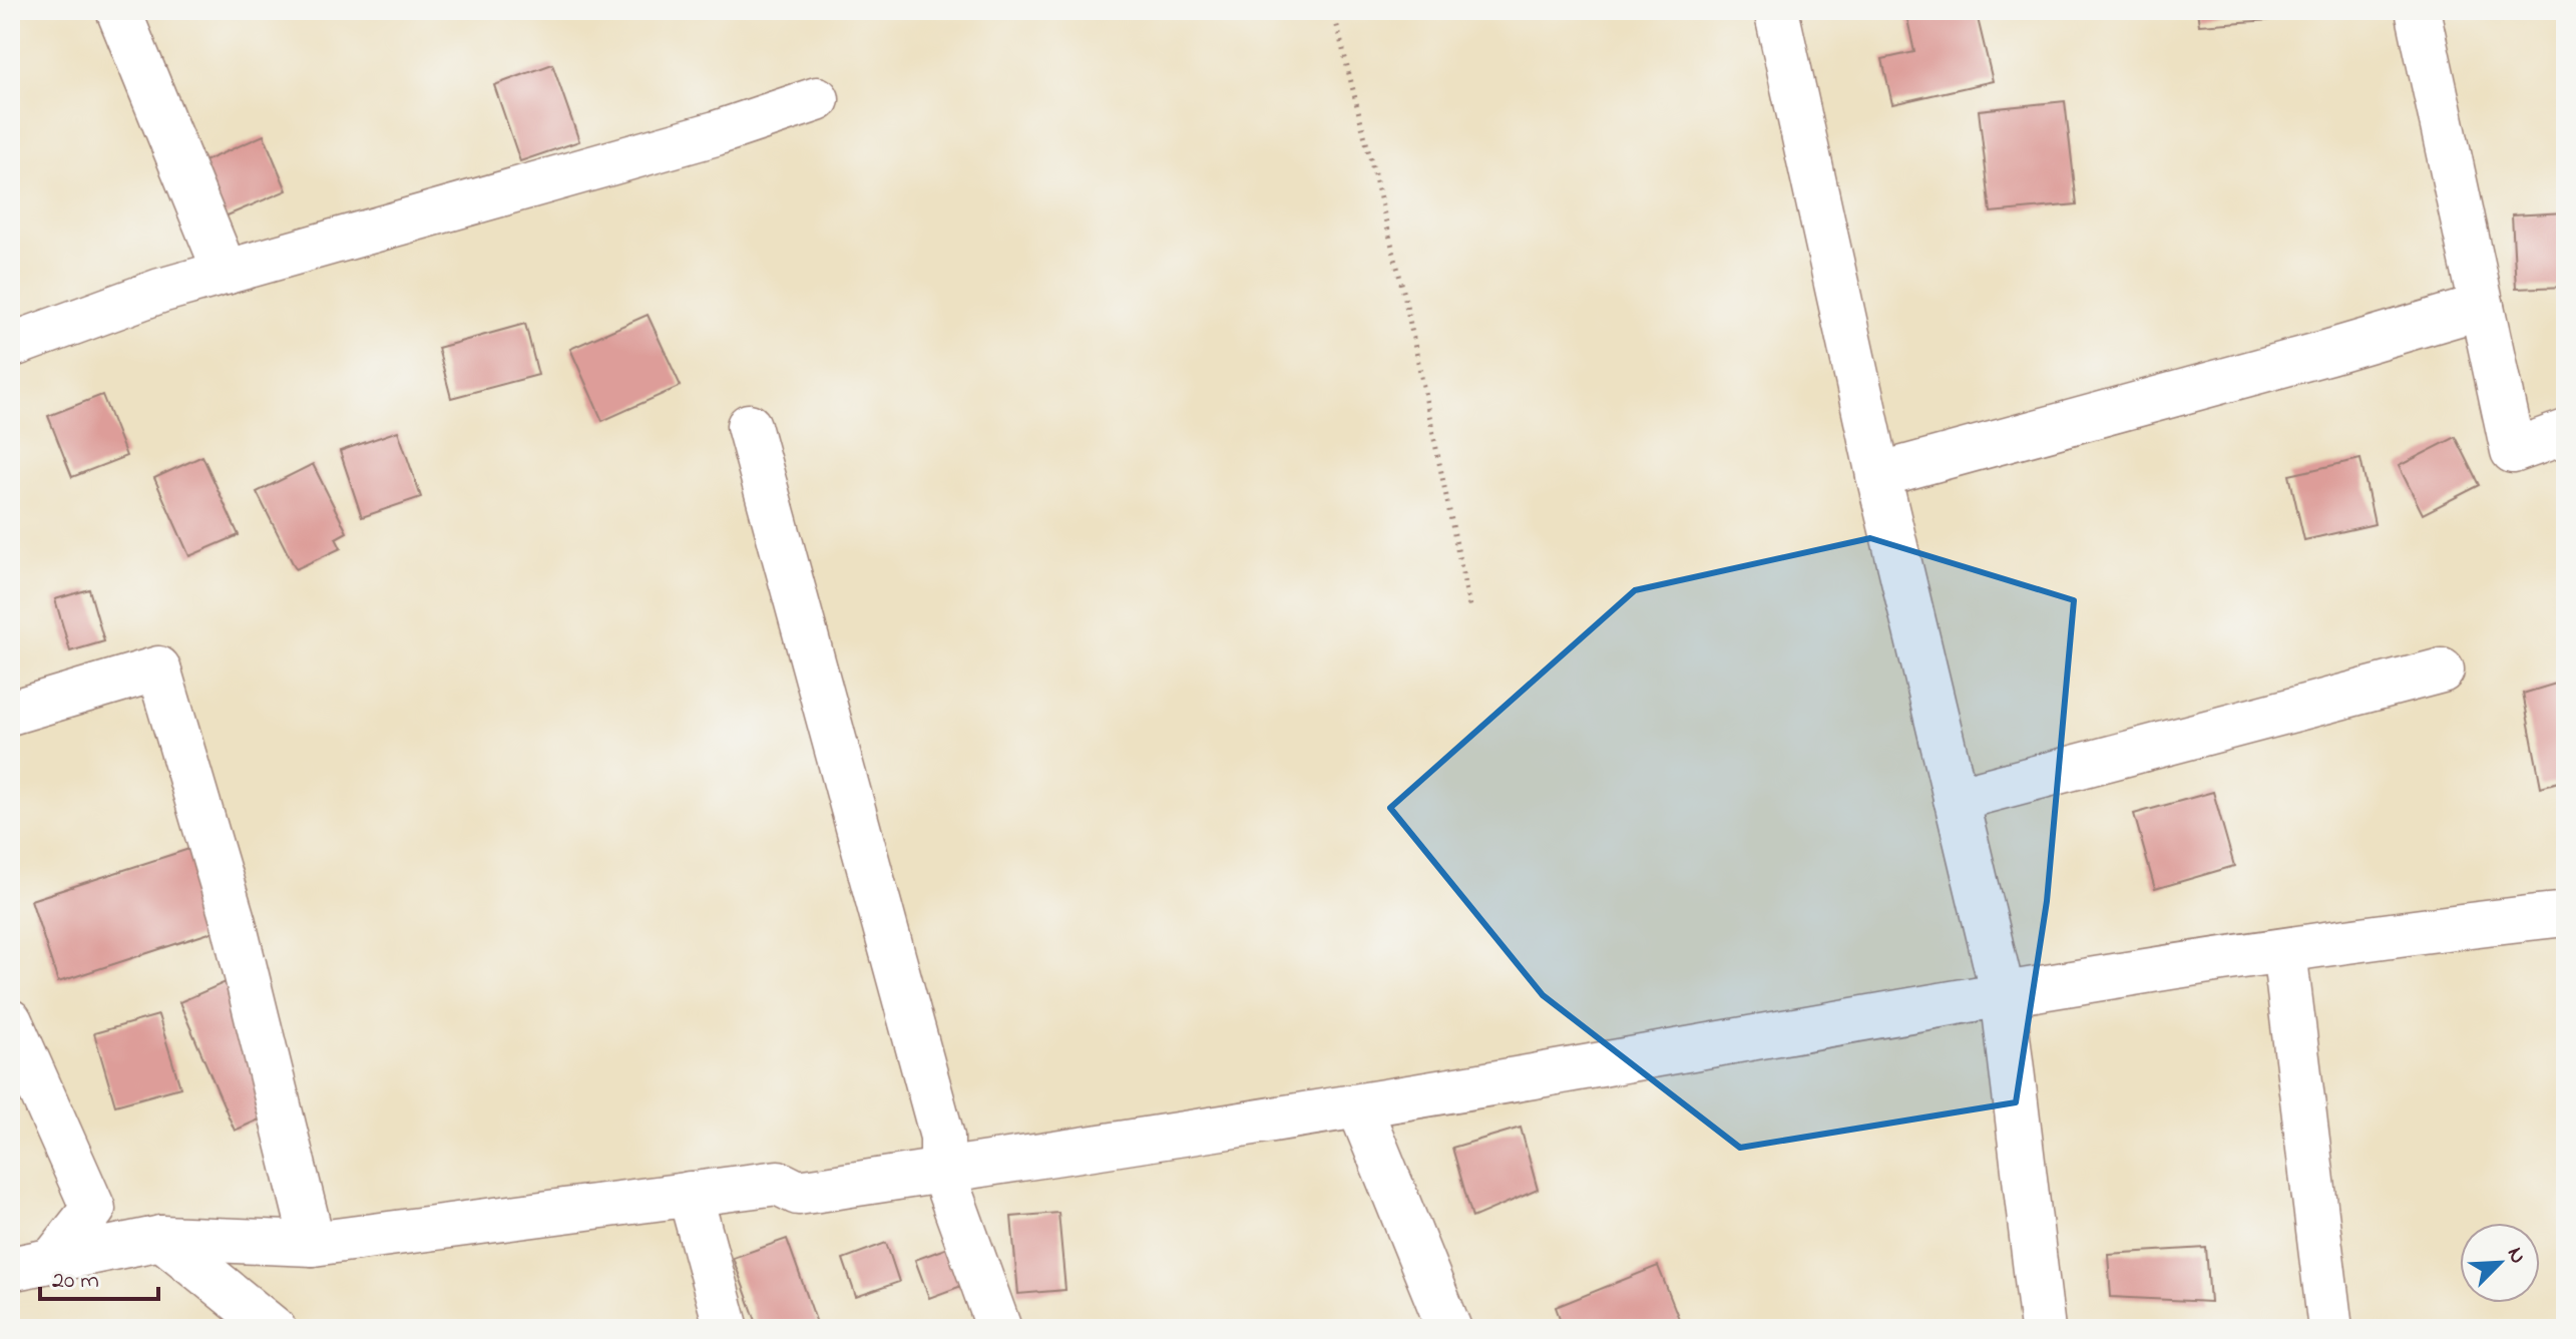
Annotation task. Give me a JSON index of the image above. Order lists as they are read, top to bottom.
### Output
{
  "scale_bar": "20 m",
  "north": "top right"
}
